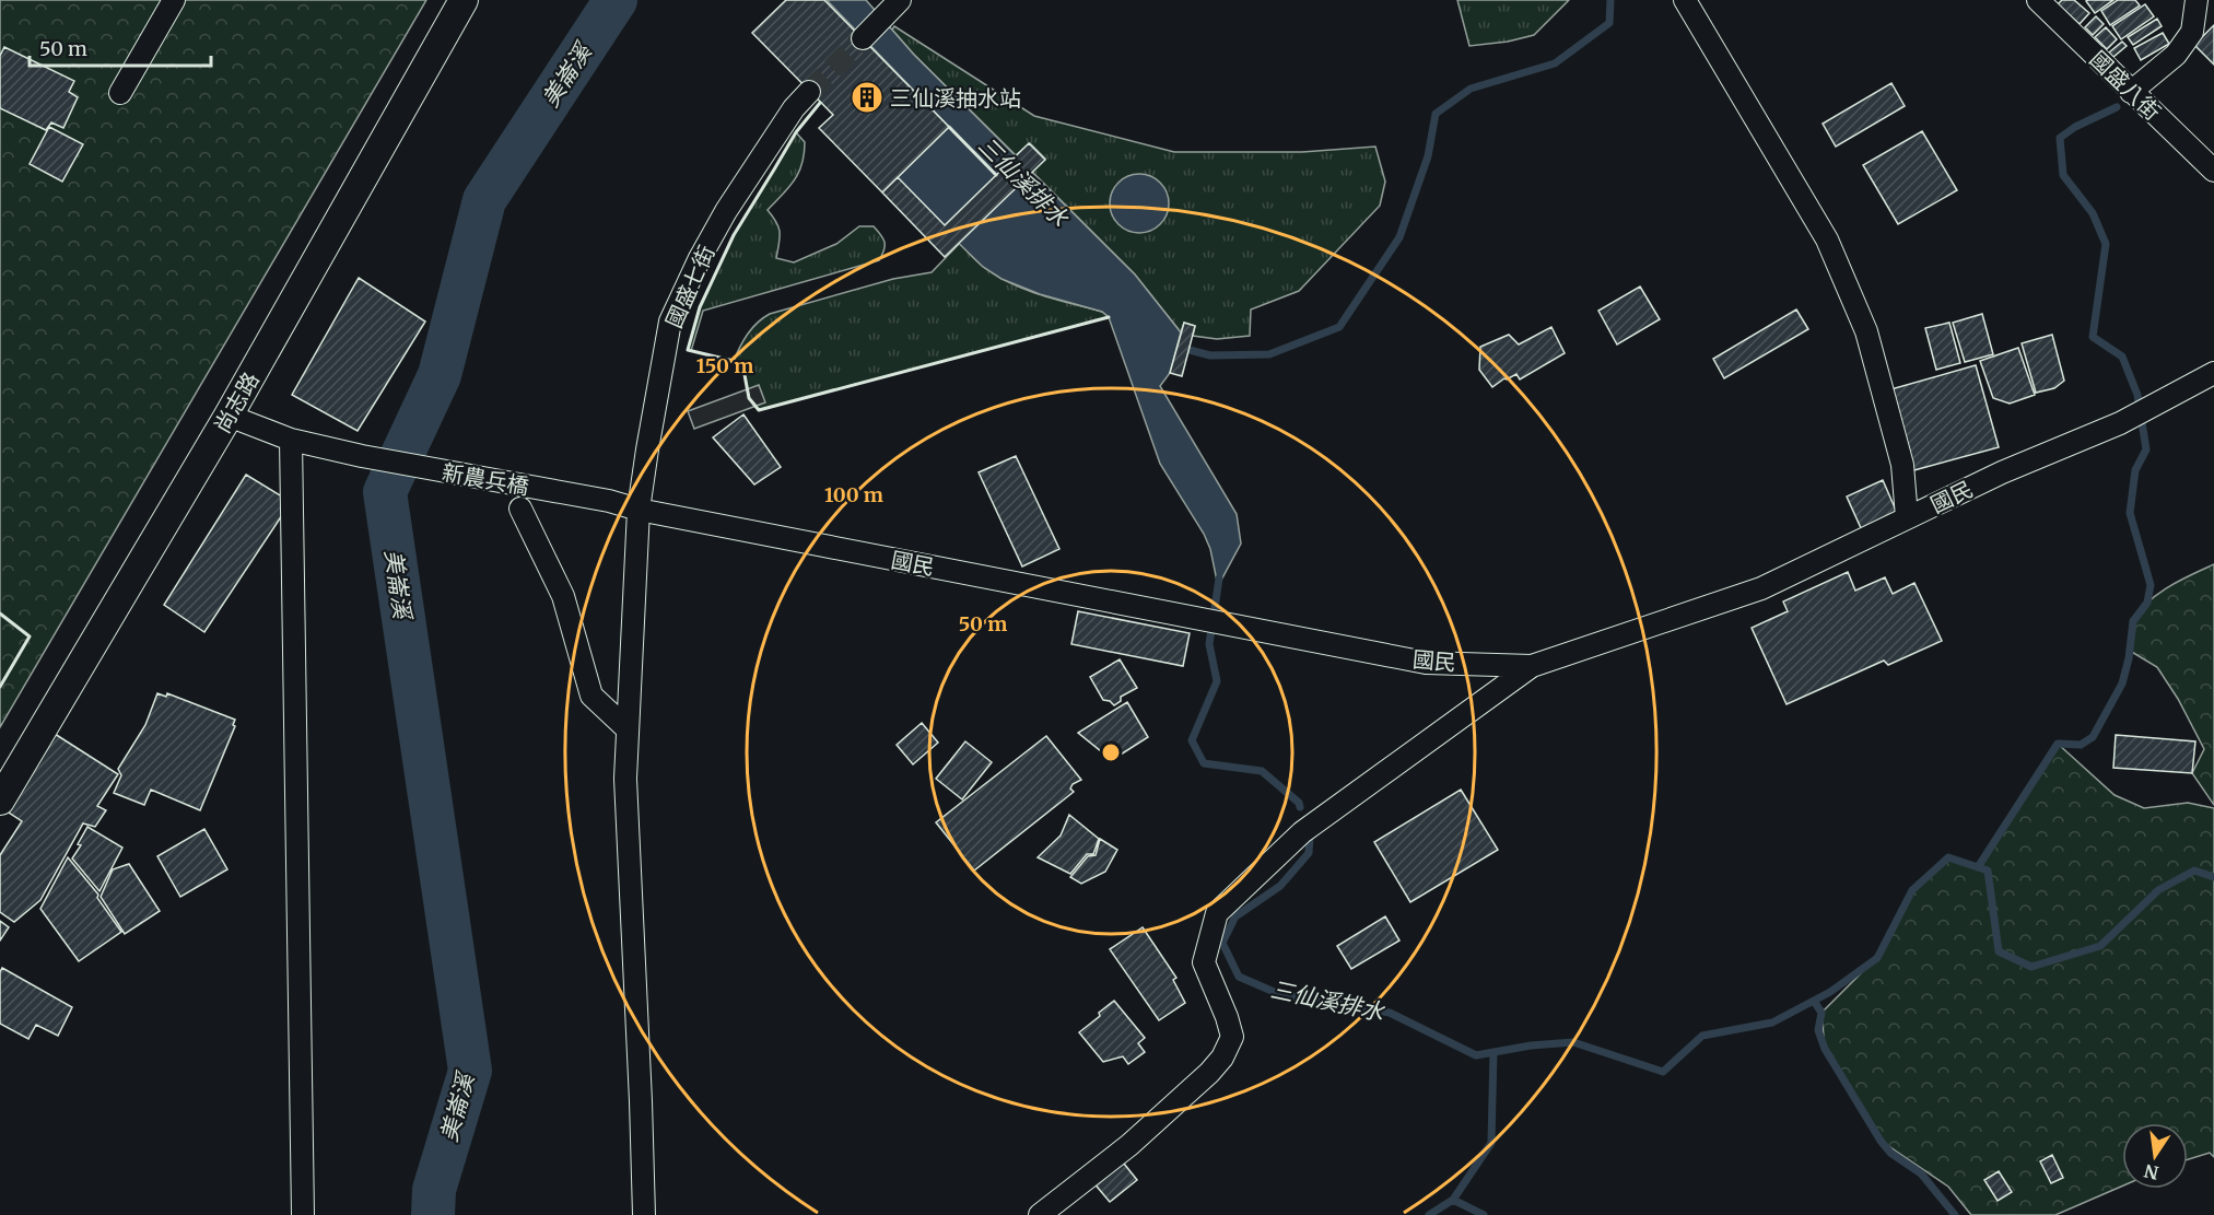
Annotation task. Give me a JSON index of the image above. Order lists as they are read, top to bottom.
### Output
{
  "streets": {
    "street": [
      "國盛八街",
      "國盛七街",
      "尚志路",
      "新農兵橋",
      "國民"
    ]
  },
  "crossings": [
    ["國盛七街", "國民"],
    ["尚志路", "新農兵橋"],
    ["新農兵橋", "國民"]
  ],
  "water": ["美崙溪", "三仙溪排水"],
  "places": {
    "building": ["三仙溪抽水站"]
  },
  "scale_bar": "50 m",
  "north": "bottom",
  "rings": ["150 m", "100 m", "50 m"]
}
